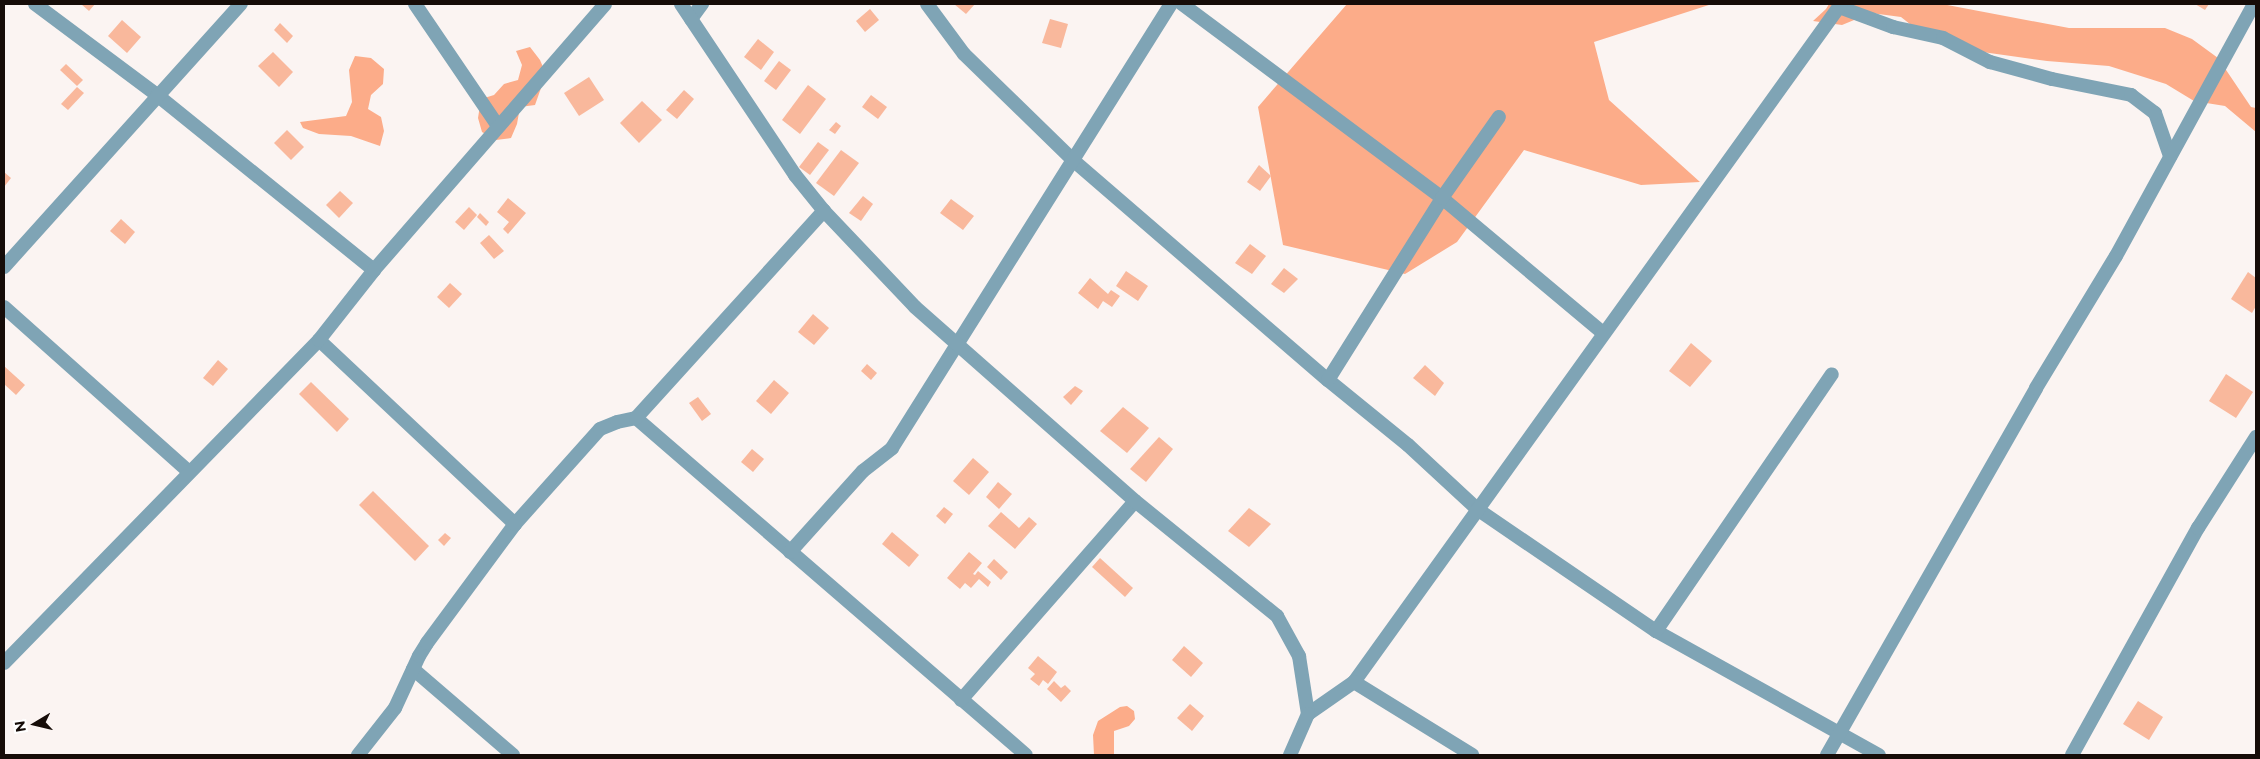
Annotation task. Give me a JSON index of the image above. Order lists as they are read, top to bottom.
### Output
{
  "north": "left"
}
